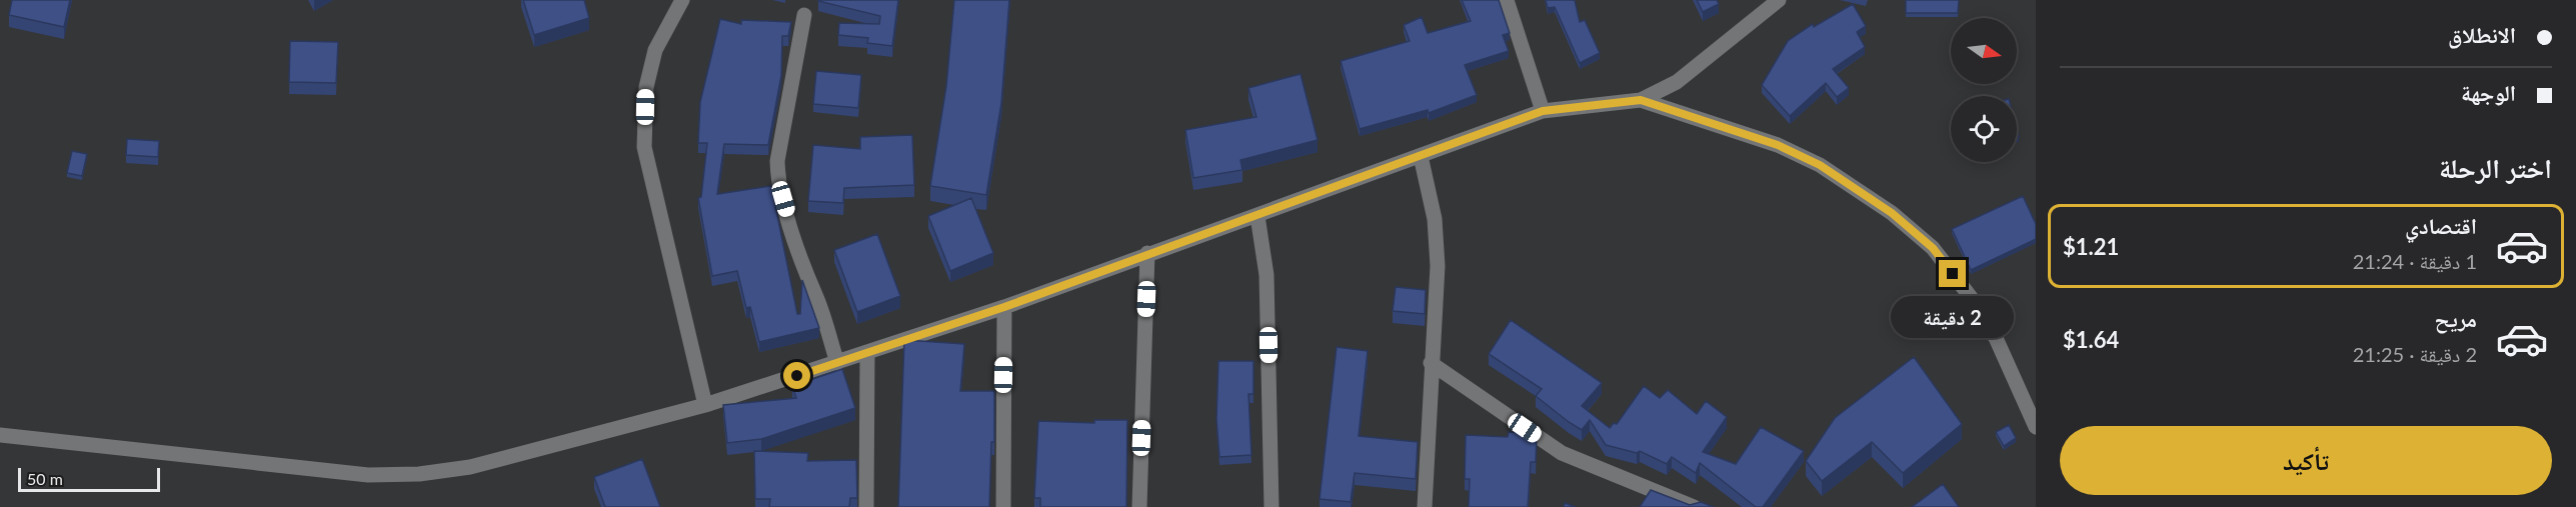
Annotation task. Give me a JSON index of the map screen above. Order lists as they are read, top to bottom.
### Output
{
  "scale_bar": "50 m",
  "north": "right",
  "page": {
    "banner": ["الانطلاق", "الوجهة"],
    "heading": "اختر الرحلة",
    "list": [
      {
        "name": "اقتصادي",
        "note": "1 دقيقة · 21:24",
        "value": "$1.21"
      },
      {
        "name": "مريح",
        "note": "2 دقيقة · 21:25",
        "value": "$1.64"
      }
    ],
    "bubble": "2 دقيقة",
    "buttons": "تأكيد",
    "scale": "50 m"
  }
}
